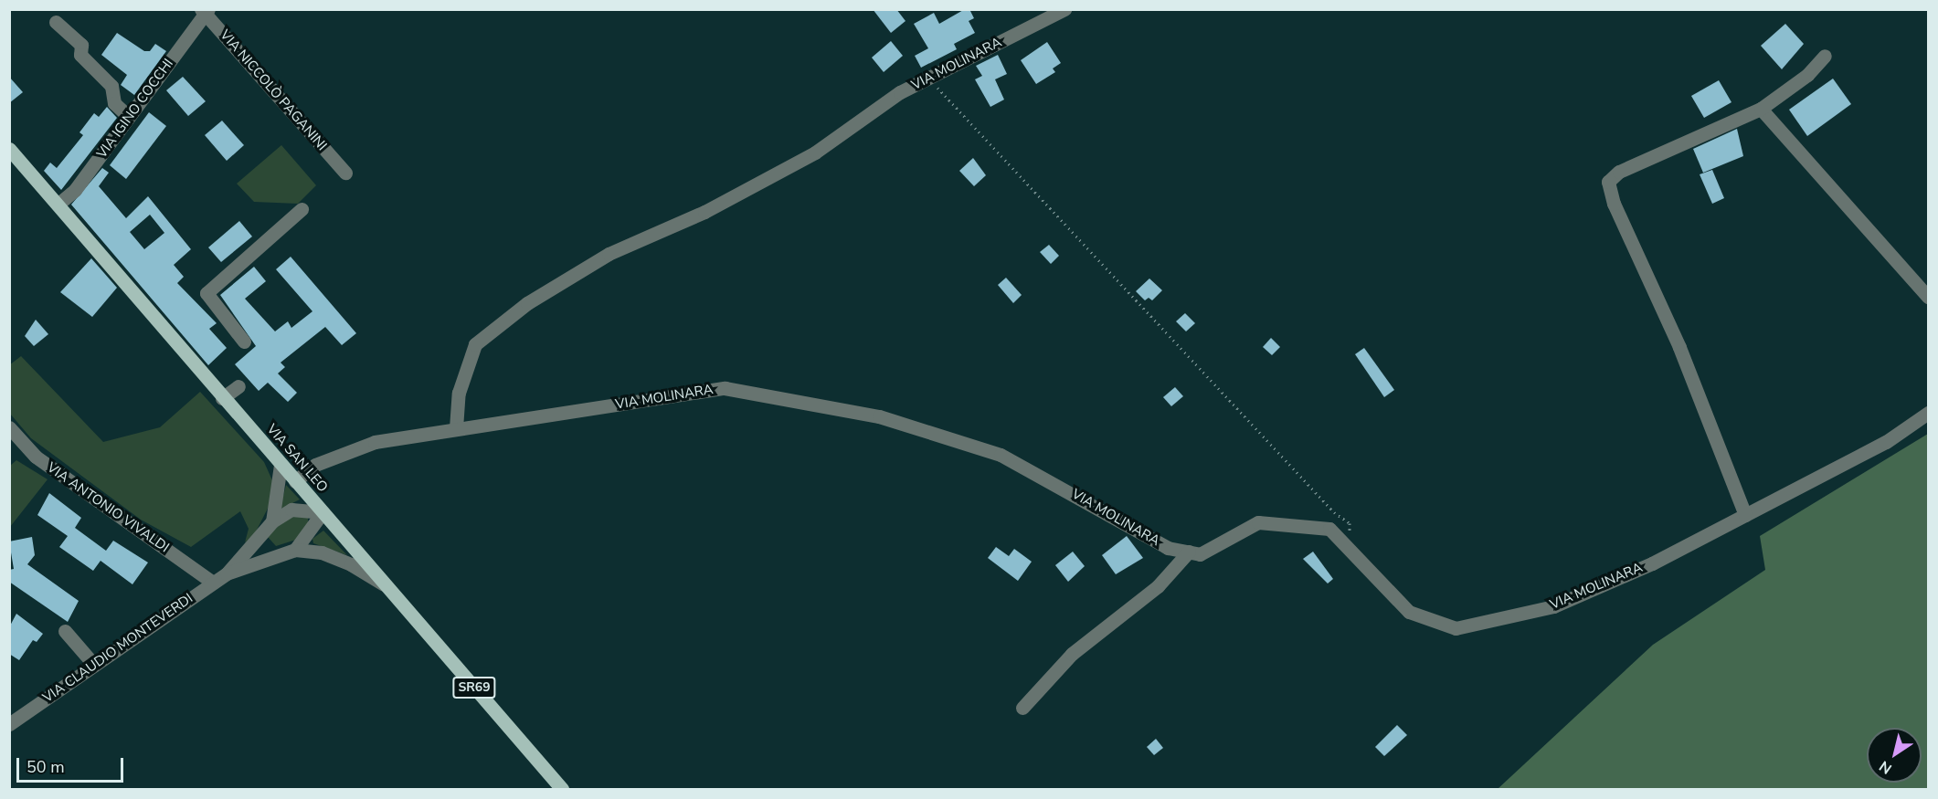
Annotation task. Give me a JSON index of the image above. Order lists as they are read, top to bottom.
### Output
{
  "streets": {
    "main road": ["VIA SAN LEO", "SR69"],
    "street": [
      "VIA MOLINARA",
      "VIA NICCOLÒ PAGANINI",
      "VIA IGINO COCCHI",
      "VIA ANTONIO VIVALDI",
      "VIA CLAUDIO MONTEVERDI"
    ]
  },
  "crossings": [
    ["VIA MOLINARA", "VIA SAN LEO"],
    ["VIA NICCOLÒ PAGANINI", "VIA IGINO COCCHI"],
    ["VIA IGINO COCCHI", "VIA SAN LEO"],
    ["VIA ANTONIO VIVALDI", "VIA CLAUDIO MONTEVERDI"]
  ],
  "scale_bar": "50 m",
  "north": "bottom left"
}
